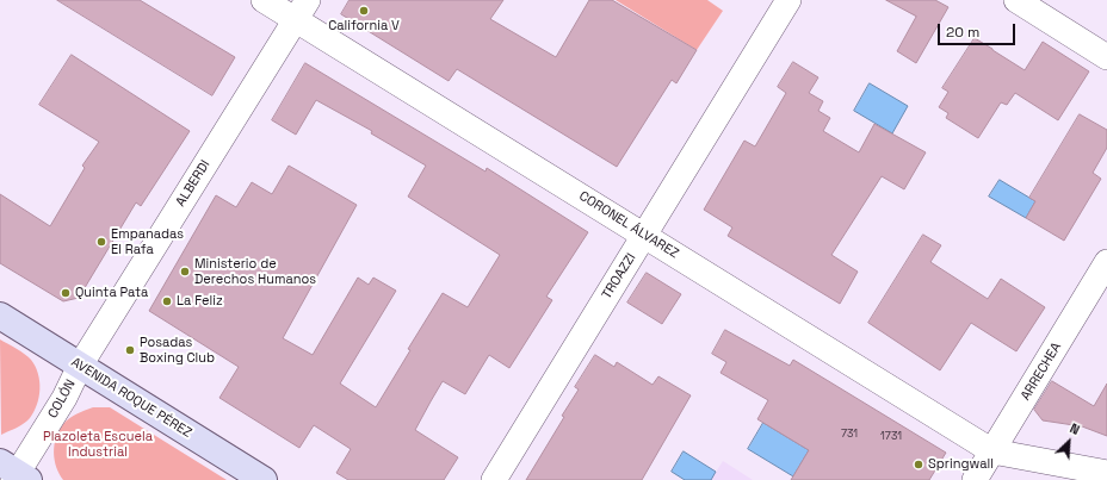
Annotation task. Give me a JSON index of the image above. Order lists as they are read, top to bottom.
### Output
{
  "streets": {
    "main road": ["AVENIDA ROQUE PÉREZ"],
    "street": [
      "ALBERDI",
      "CORONEL ÁLVAREZ",
      "TROAZZI",
      "ARRECHEA",
      "COLÓN"
    ]
  },
  "crossings": [
    ["ALBERDI", "CORONEL ÁLVAREZ"],
    ["ALBERDI", "AVENIDA ROQUE PÉREZ"],
    ["ALBERDI", "COLÓN"],
    ["CORONEL ÁLVAREZ", "TROAZZI"],
    ["CORONEL ÁLVAREZ", "ARRECHEA"],
    ["AVENIDA ROQUE PÉREZ", "COLÓN"]
  ],
  "parks": ["Plazoleta Escuela Industrial"],
  "places": [
    "California V",
    "Empanadas El Rafa",
    "Ministerio de Derechos Humanos",
    "Quinta Pata",
    "La Feliz",
    "Posadas Boxing Club",
    "Springwall"
  ],
  "house_numbers": ["731", "1731"],
  "scale_bar": "20 m",
  "north": "top right"
}
